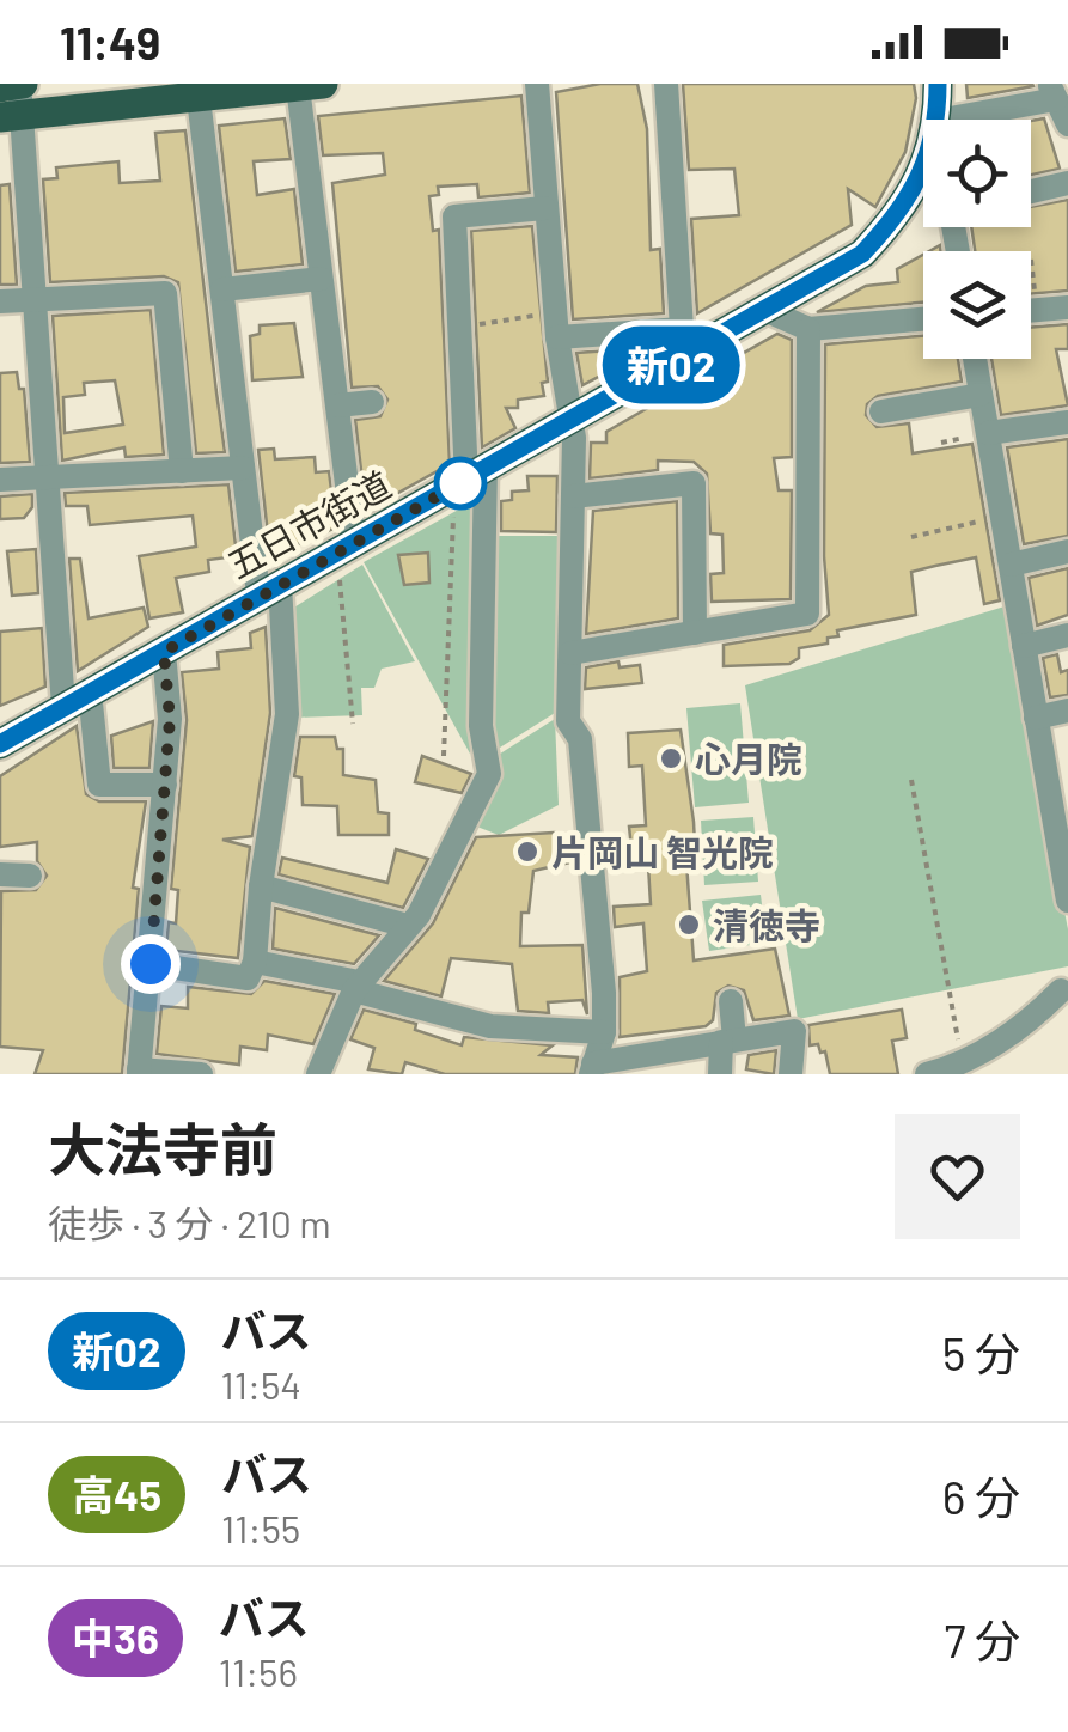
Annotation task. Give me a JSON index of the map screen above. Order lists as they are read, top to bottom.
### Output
{
  "streets": {
    "main road": ["五日市街道"]
  },
  "places": ["心月院", "片岡山 智光院", "清徳寺"],
  "lines": ["bus line 新02"],
  "page": {
    "status": "11:49",
    "on_map": "新02",
    "heading": ["大法寺前", "徒歩 · 3 分 · 210 m"],
    "list": [
      {
        "mark": "新02",
        "name": "バス",
        "note": "11:54",
        "value": "5 分"
      },
      {
        "mark": "高45",
        "name": "バス",
        "note": "11:55",
        "value": "6 分"
      },
      {
        "mark": "中36",
        "name": "バス",
        "note": "11:56",
        "value": "7 分"
      }
    ]
  }
}
